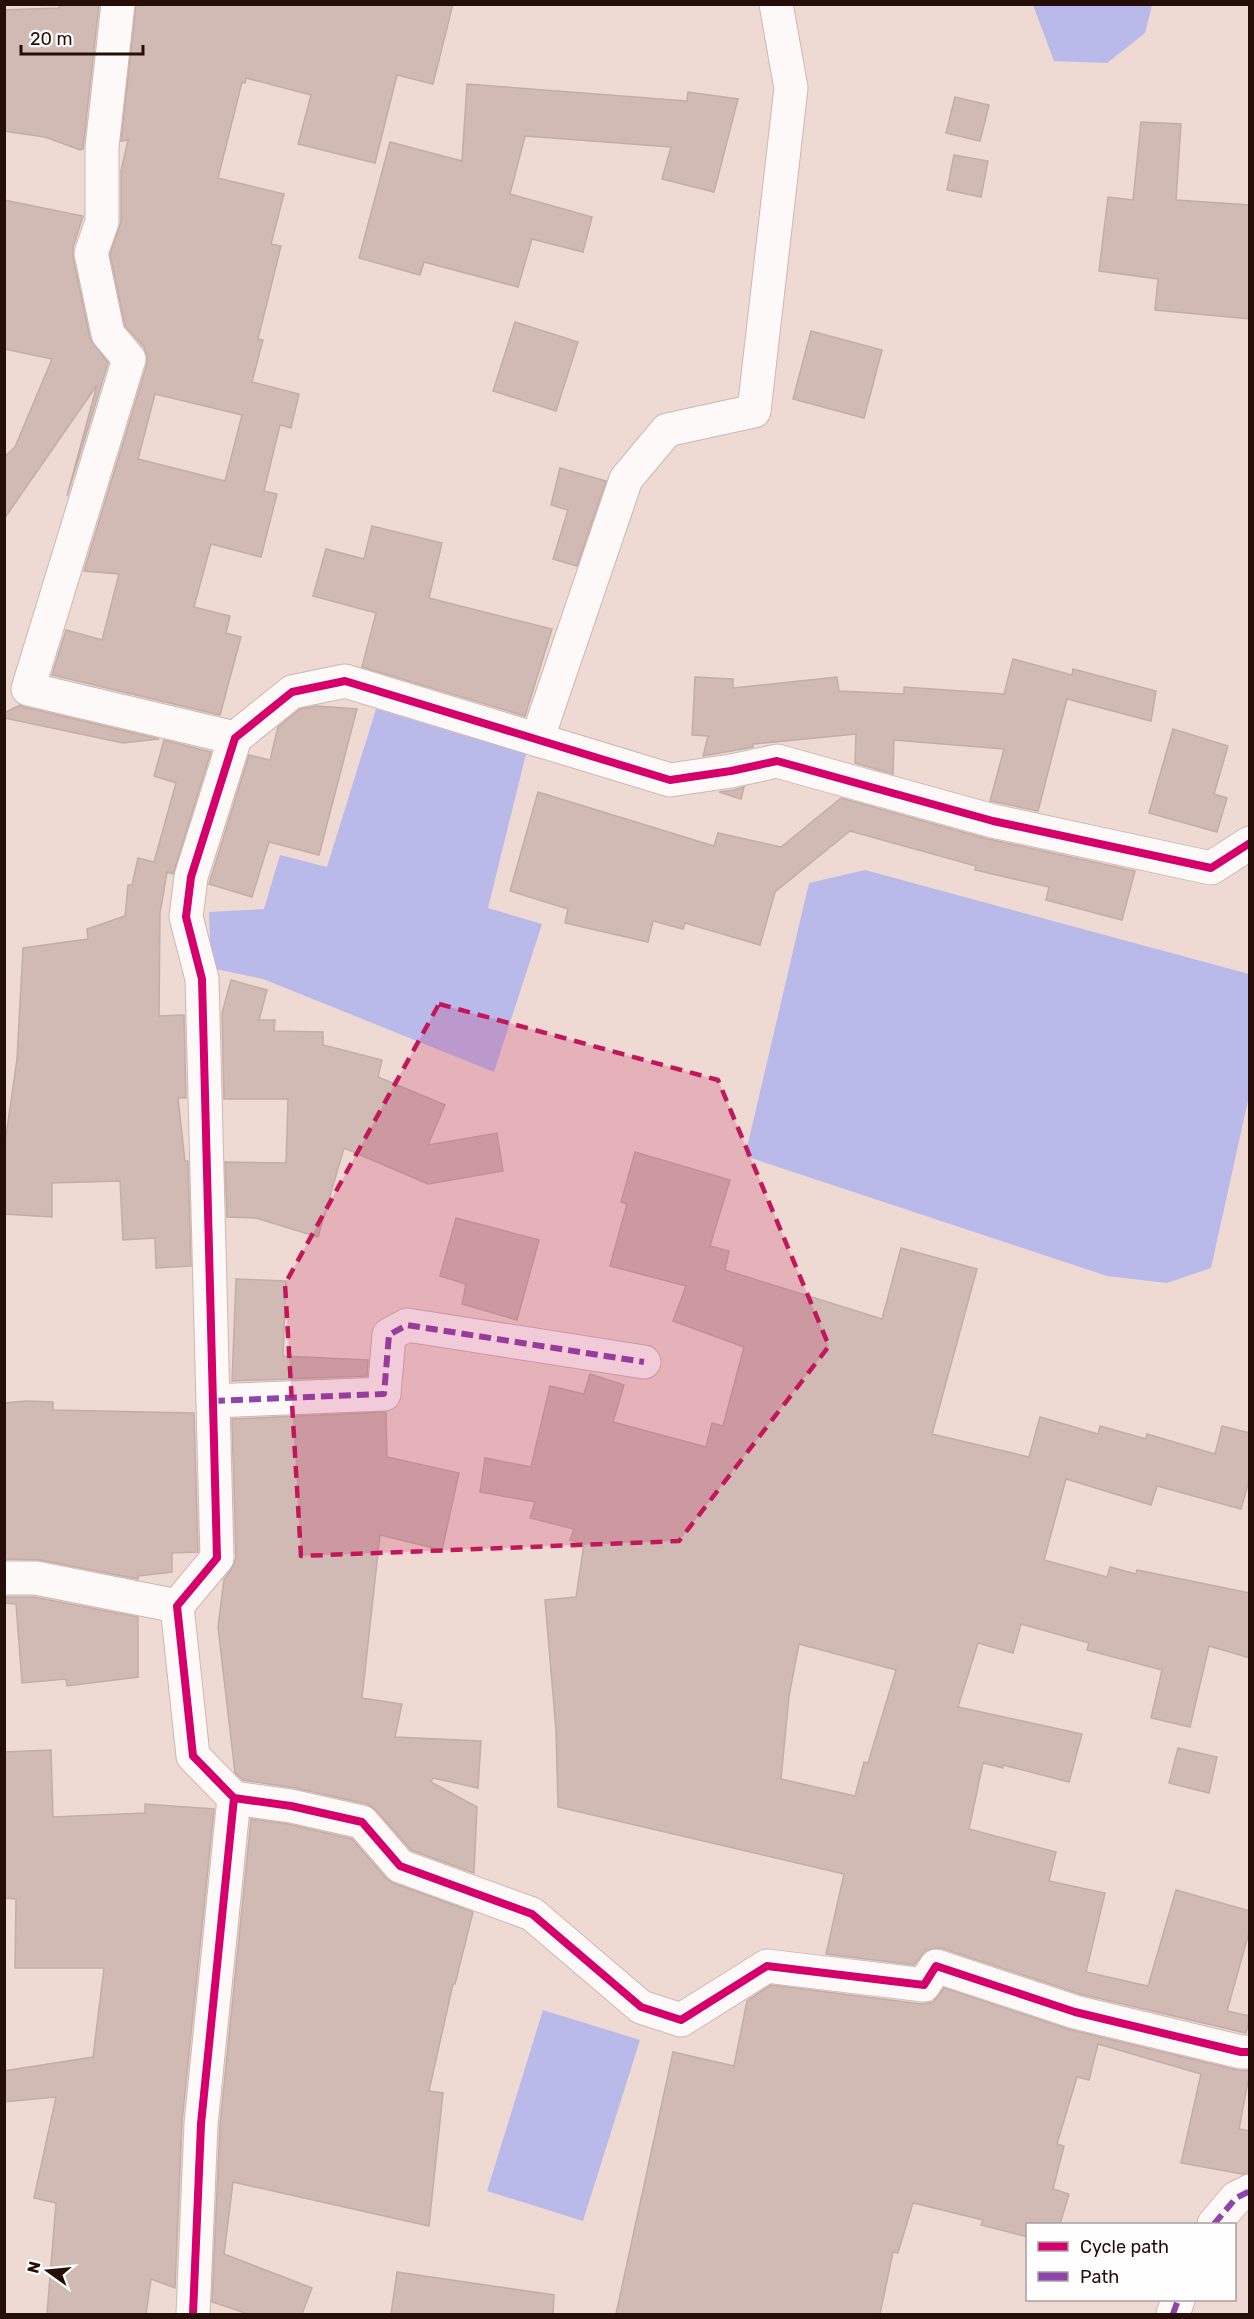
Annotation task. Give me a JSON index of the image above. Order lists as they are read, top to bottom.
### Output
{
  "legend": ["Cycle path", "Path"],
  "scale_bar": "20 m",
  "north": "left"
}
